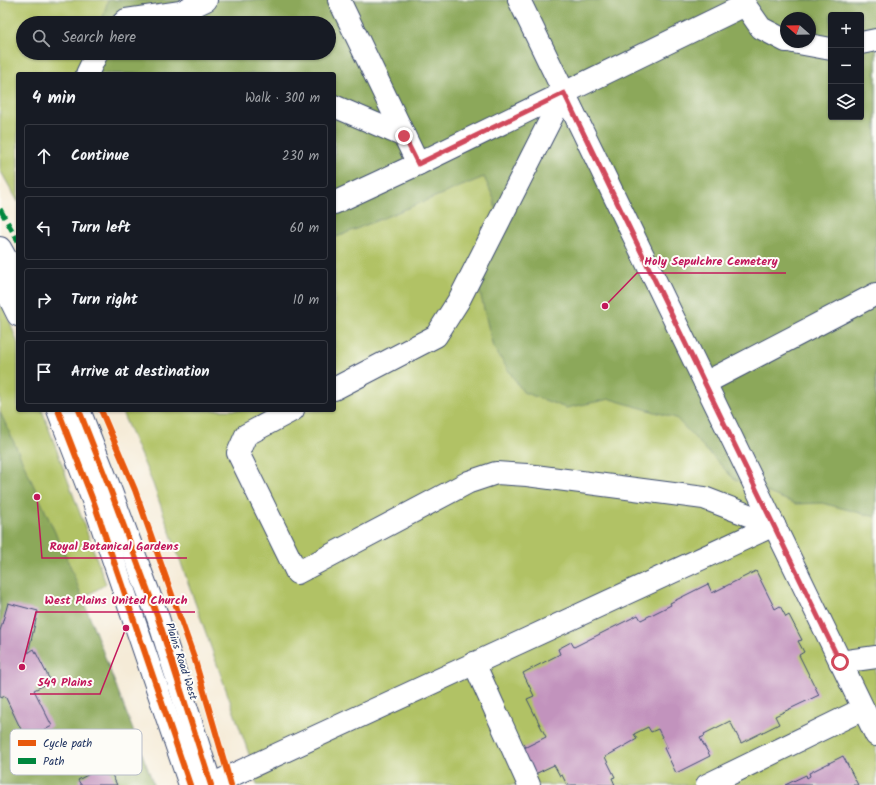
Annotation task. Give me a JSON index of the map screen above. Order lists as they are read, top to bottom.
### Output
{
  "streets": {
    "main road": ["Plains Road West"]
  },
  "places": [
    "Holy Sepulchre Cemetery",
    "Royal Botanical Gardens",
    "549 Plains",
    "West Plains United Church"
  ],
  "legend": ["Cycle path", "Path"],
  "north": "left",
  "page": {
    "map_buttons": ["+", "−"],
    "search": "Search here",
    "heading": ["4 min", "Walk · 300 m"],
    "list": [
      ["Continue", "230 m"],
      ["Turn left", "60 m"],
      ["Turn right", "10 m"],
      "Arrive at destination"
    ]
  }
}
